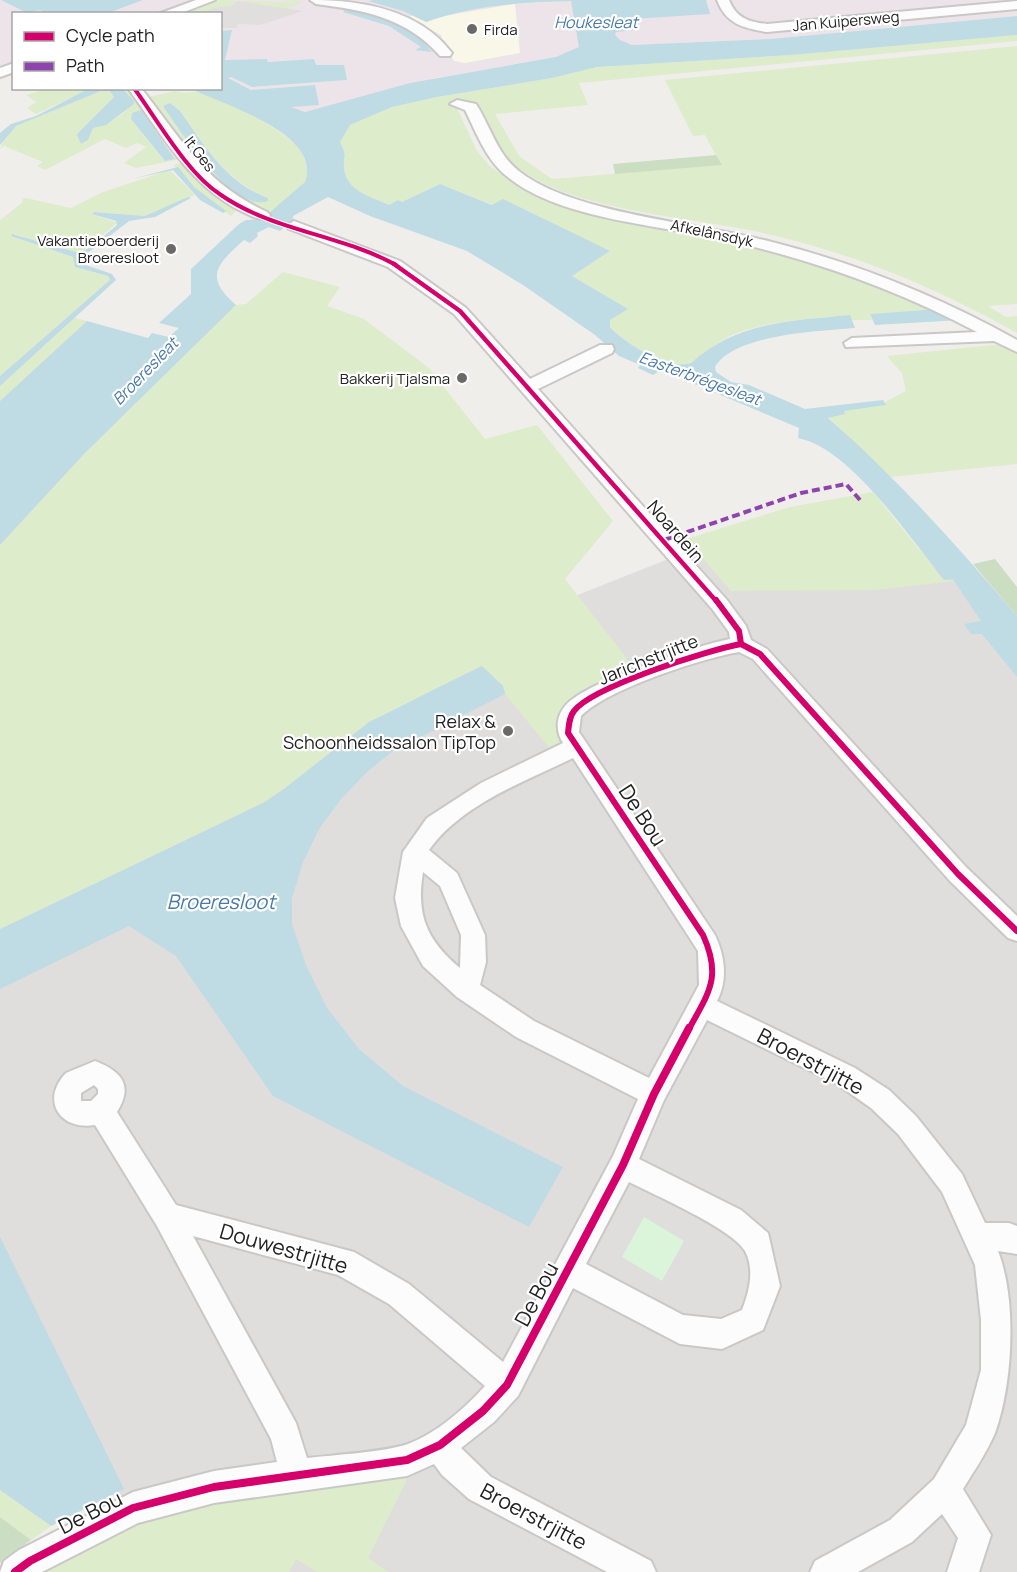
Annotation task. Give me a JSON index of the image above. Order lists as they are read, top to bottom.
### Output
{
  "streets": {
    "street": [
      "Jan Kuipersweg",
      "It Ges",
      "Afkelânsdyk",
      "Noardein",
      "Jarichstrjitte",
      "De Bou",
      "Broerstrjitte",
      "Douwestrjitte"
    ]
  },
  "crossings": [
    ["Noardein", "Jarichstrjitte"],
    ["Jarichstrjitte", "De Bou"],
    ["De Bou", "Broerstrjitte"],
    ["De Bou", "Douwestrjitte"]
  ],
  "water": [
    "Houkesleat",
    "Broeresleat",
    "Easterbrégesleat",
    "Broeresloot"
  ],
  "places": [
    "Firda",
    "Vakantieboerderij Broeresloot",
    "Bakkerij Tjalsma",
    "Relax & Schoonheidssalon TipTop"
  ],
  "legend": ["Cycle path", "Path"]
}
